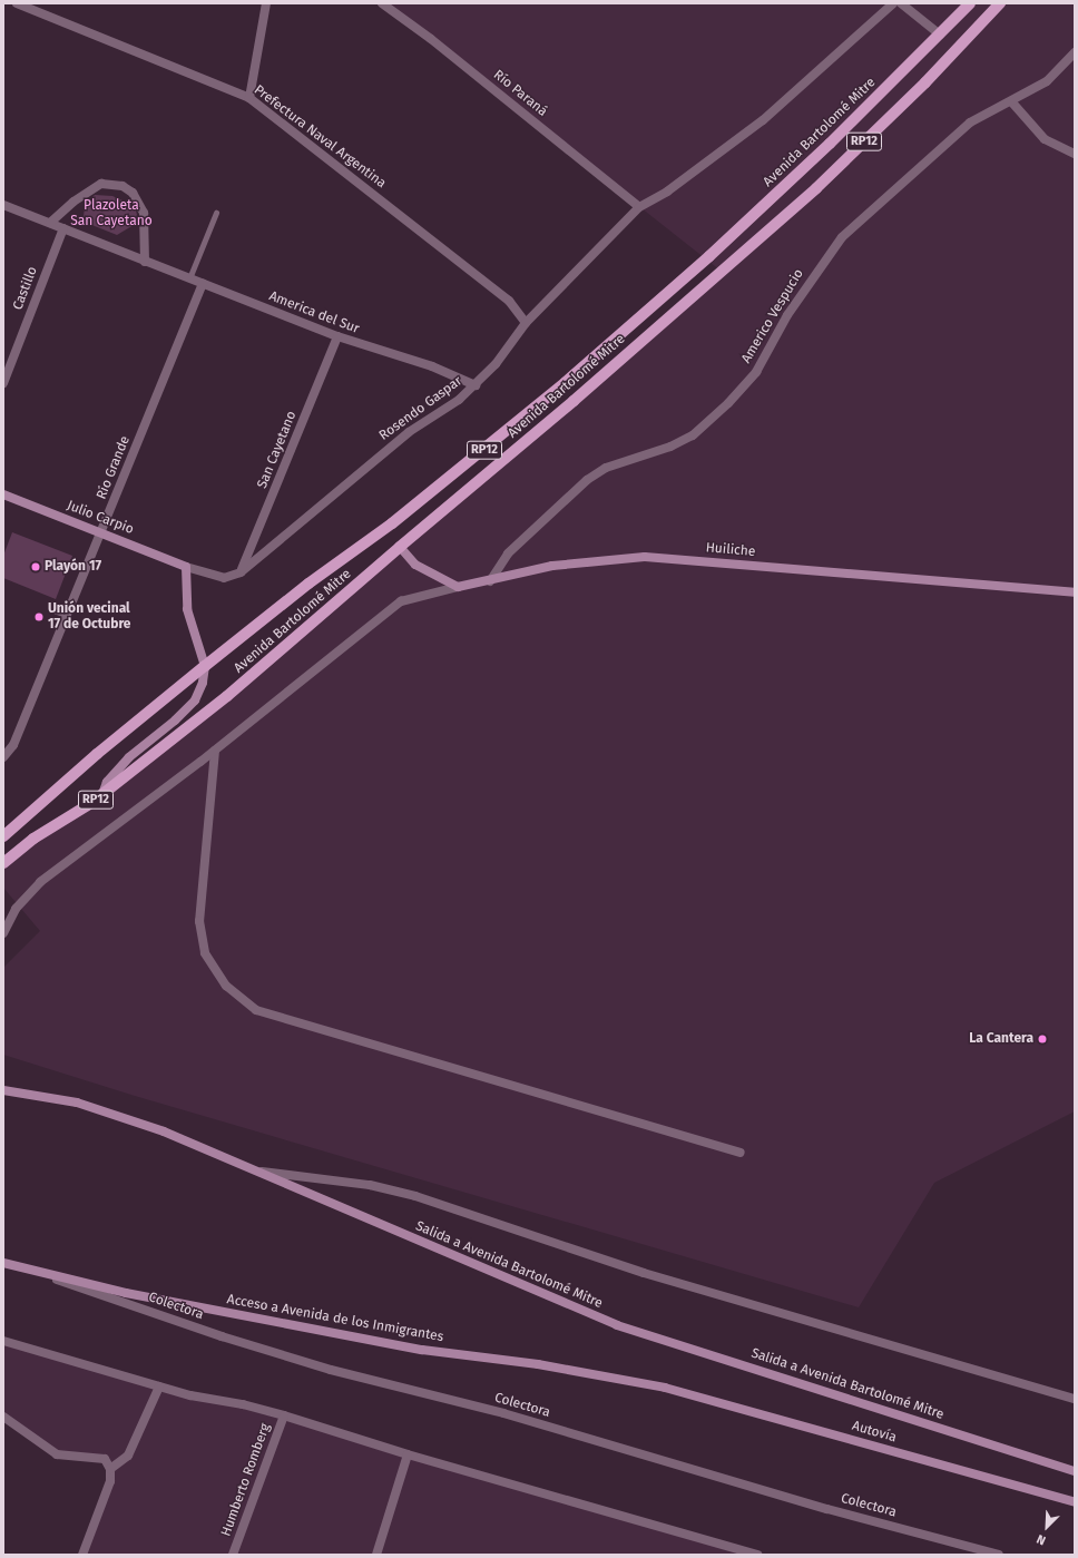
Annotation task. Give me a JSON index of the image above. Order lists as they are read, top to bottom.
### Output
{
  "streets": {
    "main road": ["Avenida Bartolomé Mitre", "RP12"],
    "street": [
      "Río Paraná",
      "Prefectura Naval Argentina",
      "Castillo",
      "America del Sur",
      "Americo Vespucio",
      "Rosendo Gaspar",
      "San Cayetano",
      "Río Grande",
      "Julio Carpio",
      "Huiliche",
      "Salida a Avenida Bartolomé Mitre",
      "Colectora",
      "Acceso a Avenida de los Inmigrantes",
      "Autovía",
      "Humberto Romberg"
    ]
  },
  "crossings": [
    ["Río Paraná", "Rosendo Gaspar"],
    ["Prefectura Naval Argentina", "Rosendo Gaspar"],
    ["Castillo", "America del Sur"],
    ["America del Sur", "Rosendo Gaspar"],
    ["America del Sur", "San Cayetano"],
    ["America del Sur", "Río Grande"],
    ["Americo Vespucio", "Huiliche"],
    ["Rosendo Gaspar", "San Cayetano"],
    ["Rosendo Gaspar", "Julio Carpio"],
    ["Río Grande", "Julio Carpio"],
    ["Colectora", "Acceso a Avenida de los Inmigrantes"],
    ["Acceso a Avenida de los Inmigrantes", "Autovía"]
  ],
  "parks": ["Plazoleta San Cayetano"],
  "places": ["Playón 17", "Unión vecinal 17 de Octubre", "La Cantera"],
  "north": "bottom left"
}
